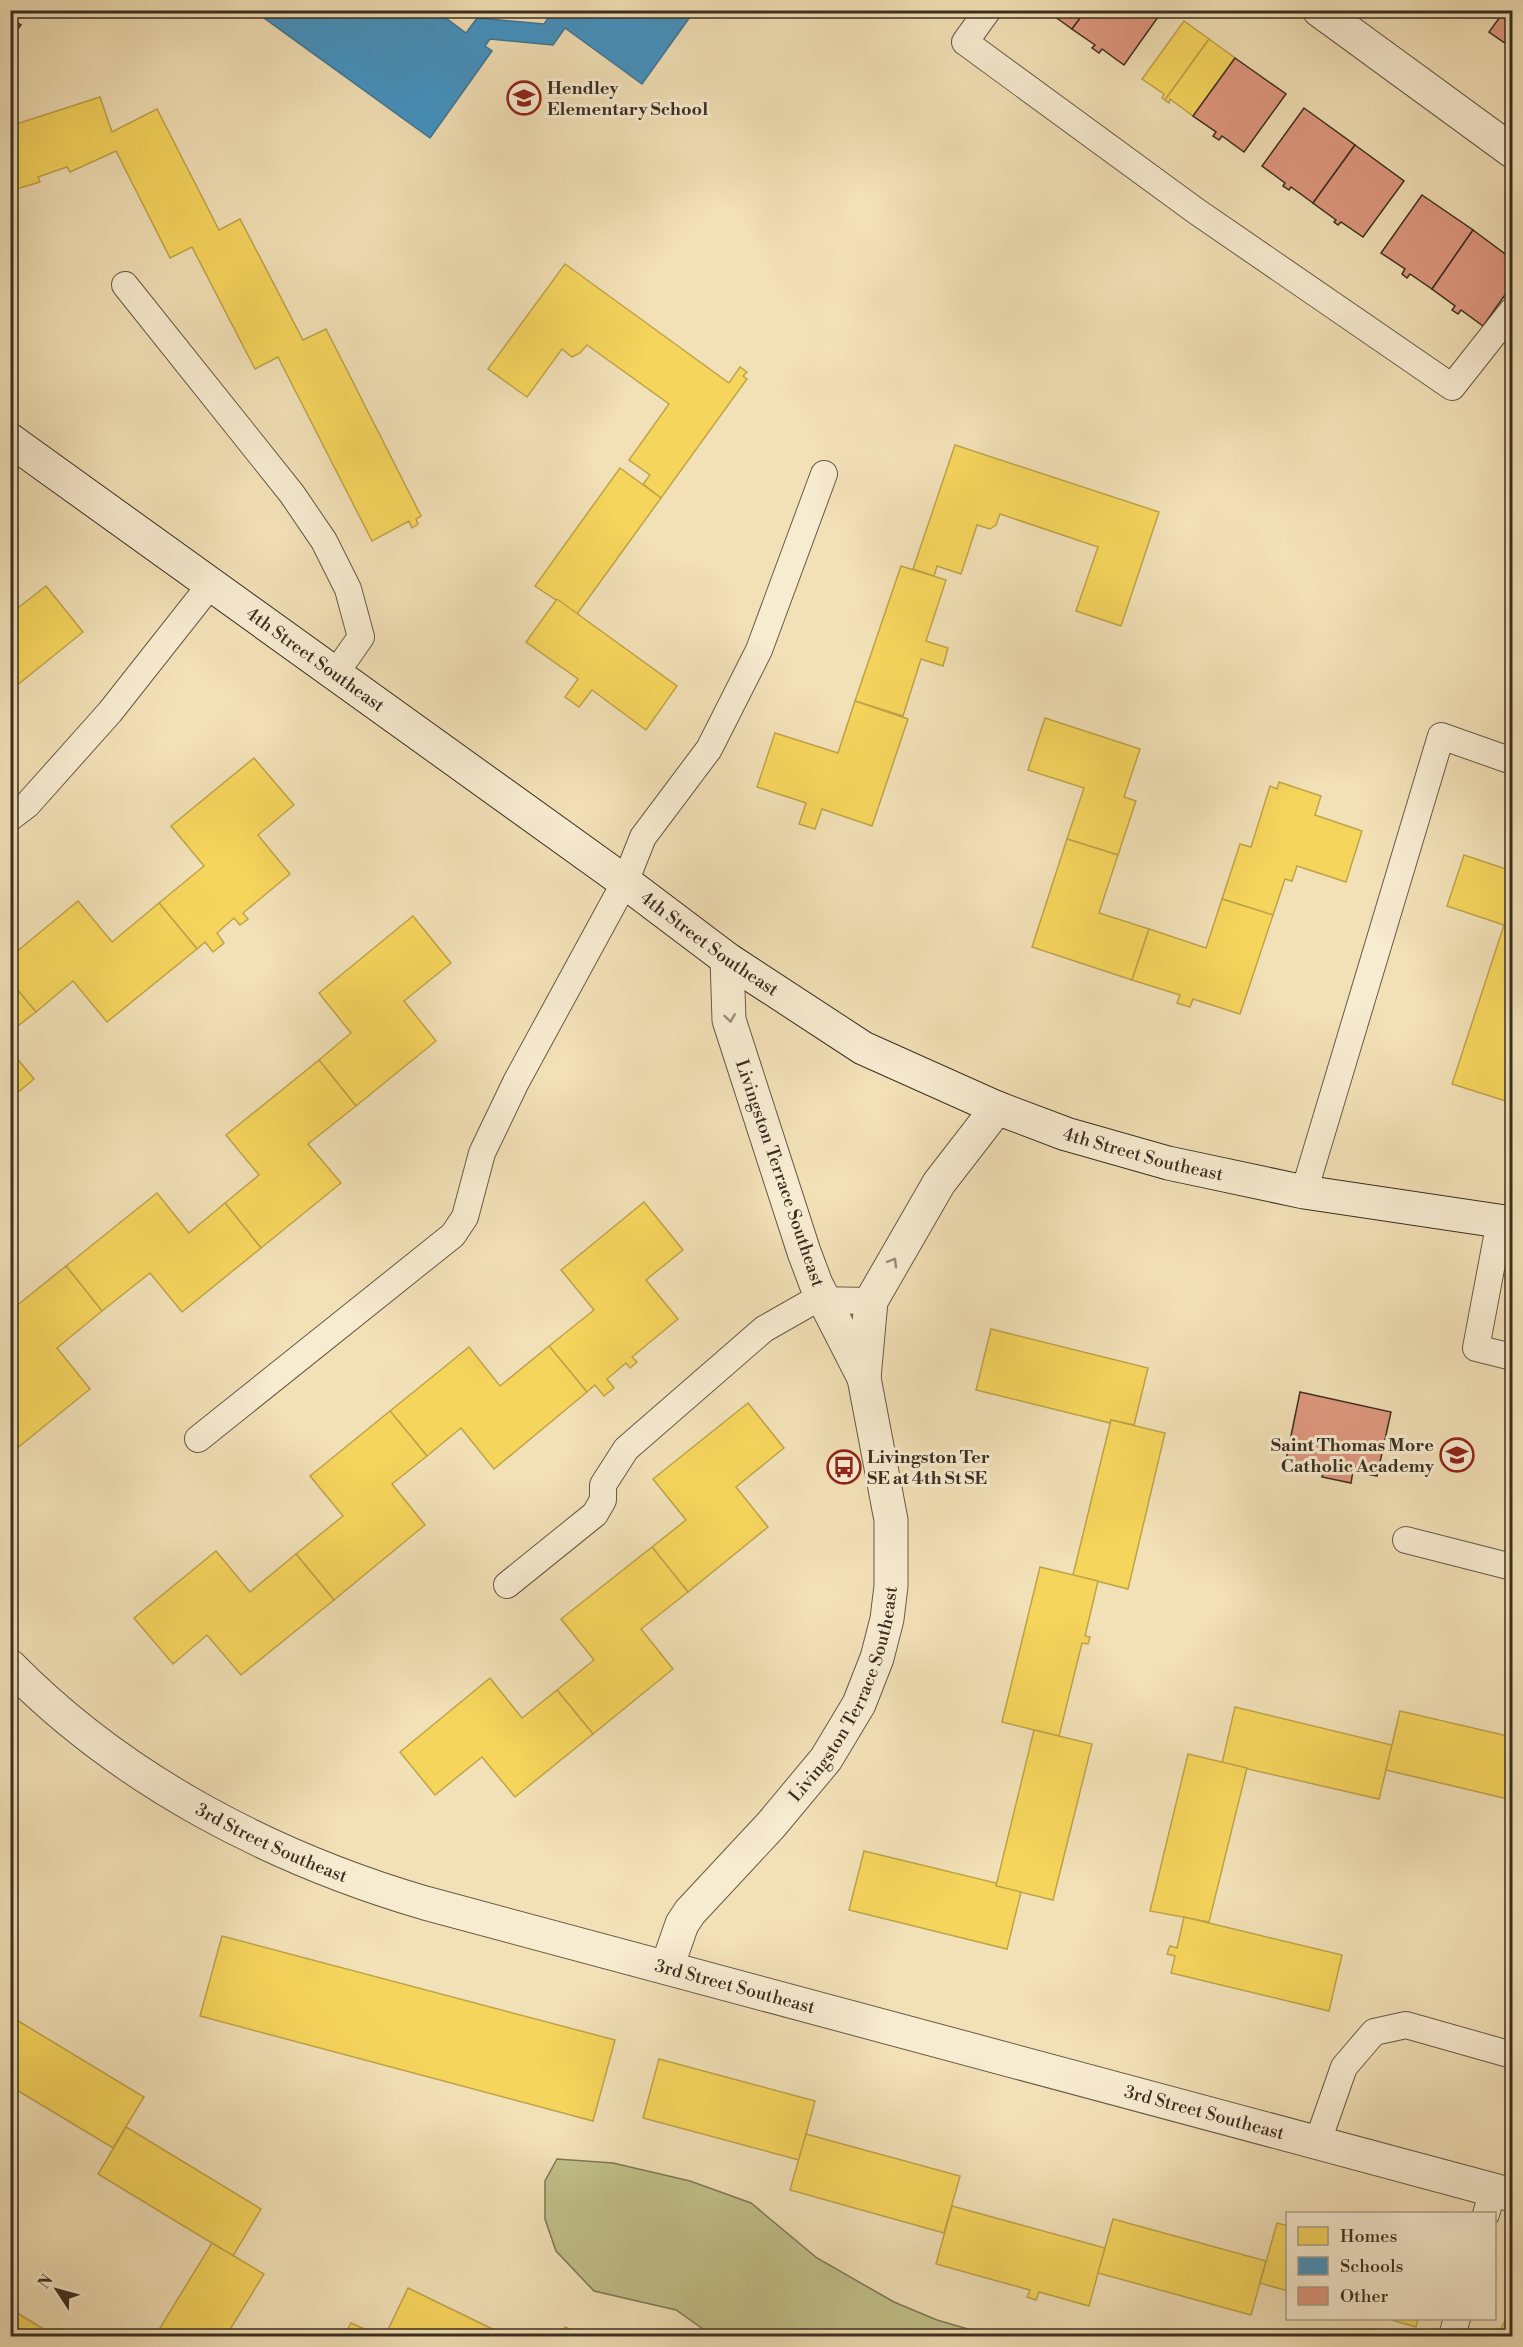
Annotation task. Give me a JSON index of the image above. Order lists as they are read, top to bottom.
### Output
{
  "streets": {
    "street": ["4th Street Southeast", "Livingston Terrace Southeast", "3rd Street Southeast"]
  },
  "crossings": [
    ["4th Street Southeast", "Livingston Terrace Southeast"],
    ["Livingston Terrace Southeast", "3rd Street Southeast"]
  ],
  "places": {
    "school or university": ["Hendley Elementary School", "Saint Thomas More Catholic Academy"],
    "bus stop": ["Livingston Ter SE at 4th St SE"]
  },
  "legend": ["Homes", "Schools", "Other"],
  "north": "top left"
}
